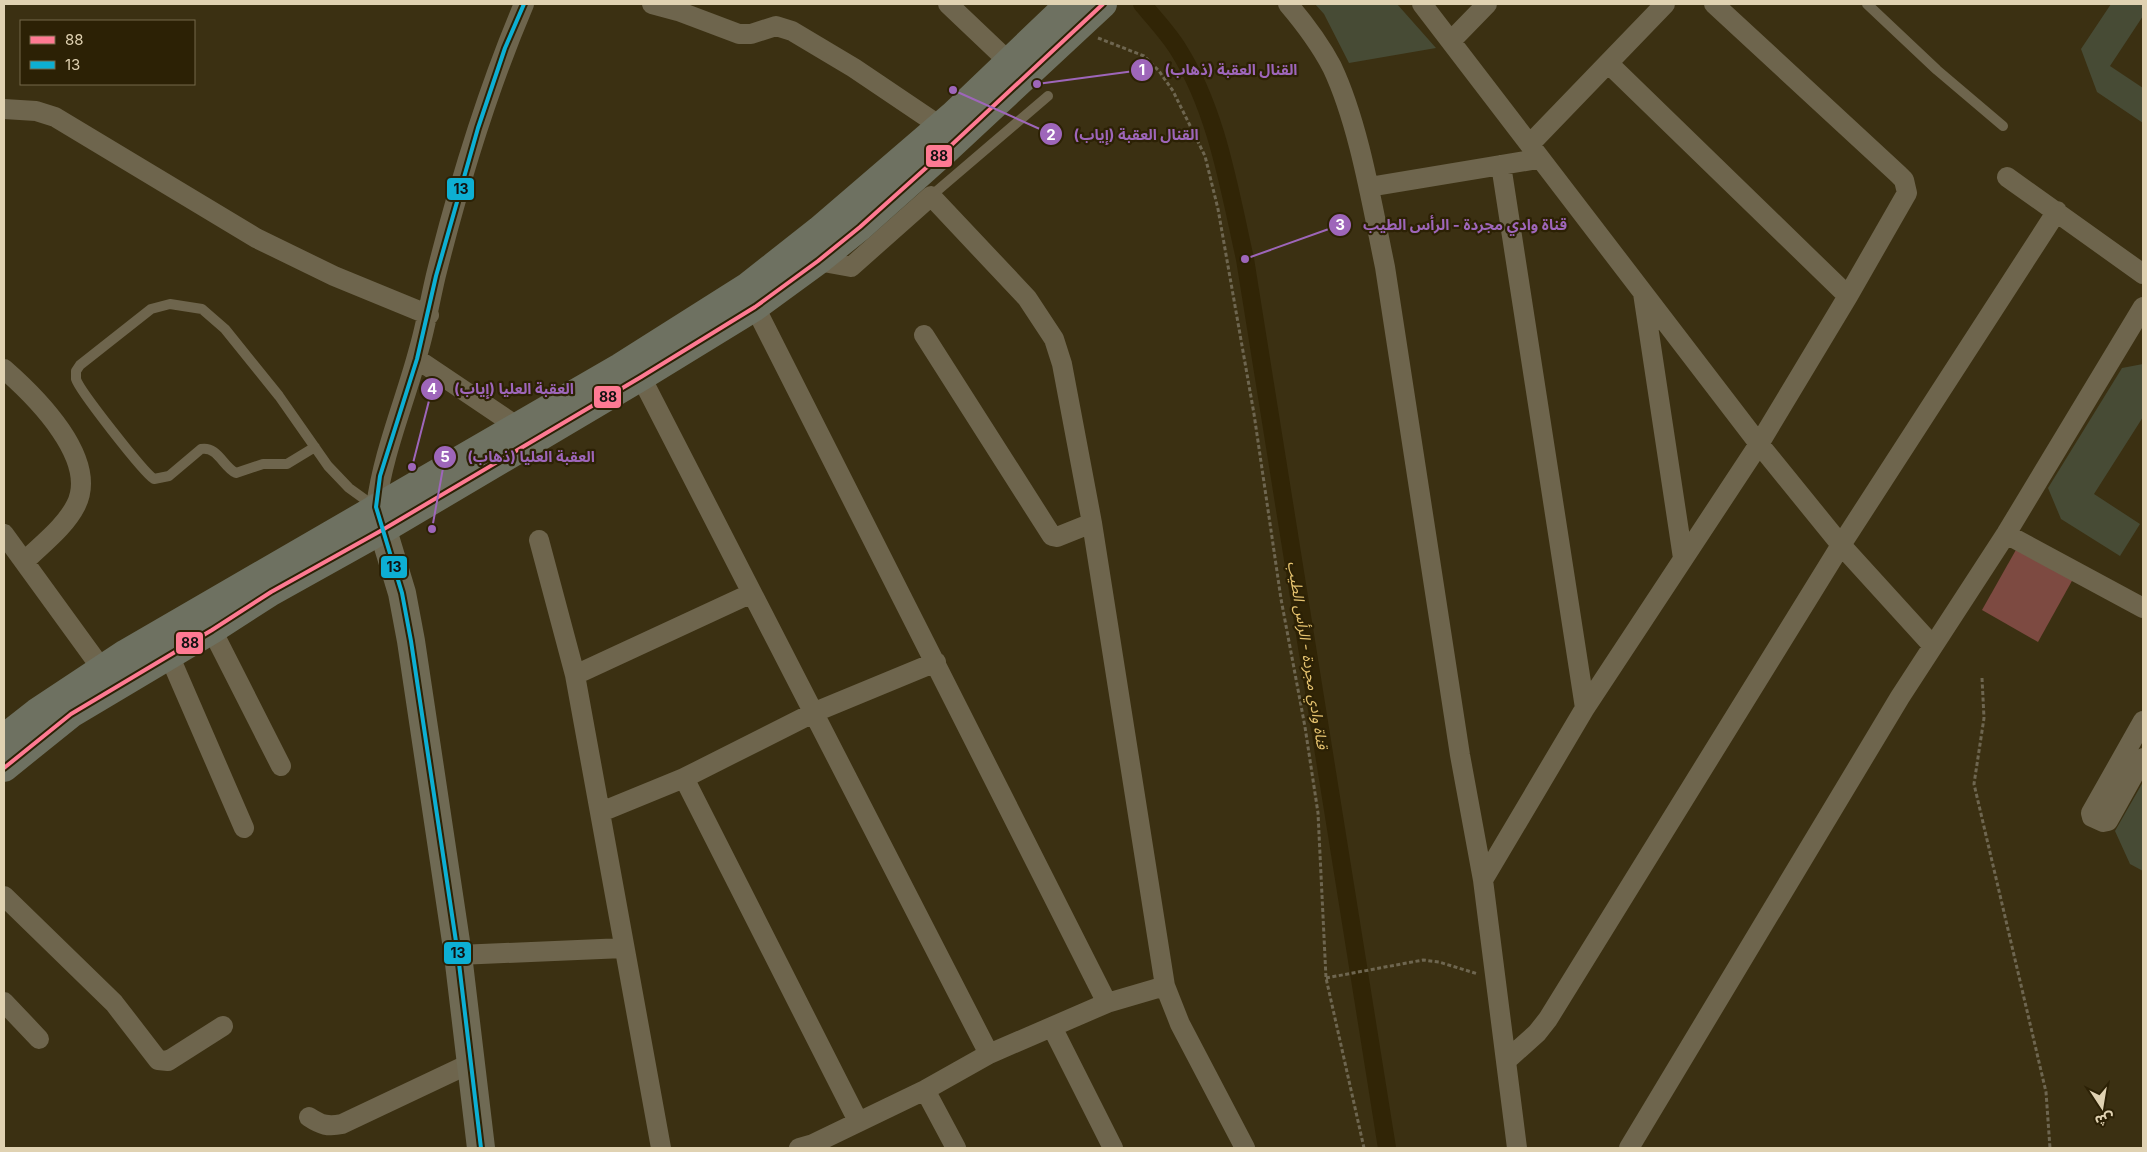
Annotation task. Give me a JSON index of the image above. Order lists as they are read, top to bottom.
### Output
{
  "water": ["قناة وادي مجردة - الرأس الطيب"],
  "places": [
    "القنال العقبة (ذهاب)",
    "القنال العقبة (إياب)",
    "قناة وادي مجردة - الرأس الطيب",
    "العقبة العليا (إياب)",
    "العقبة العليا (ذهاب)"
  ],
  "lines": ["transit line 88", "transit line 13"],
  "legend": ["88", "13"],
  "north": "bottom"
}
